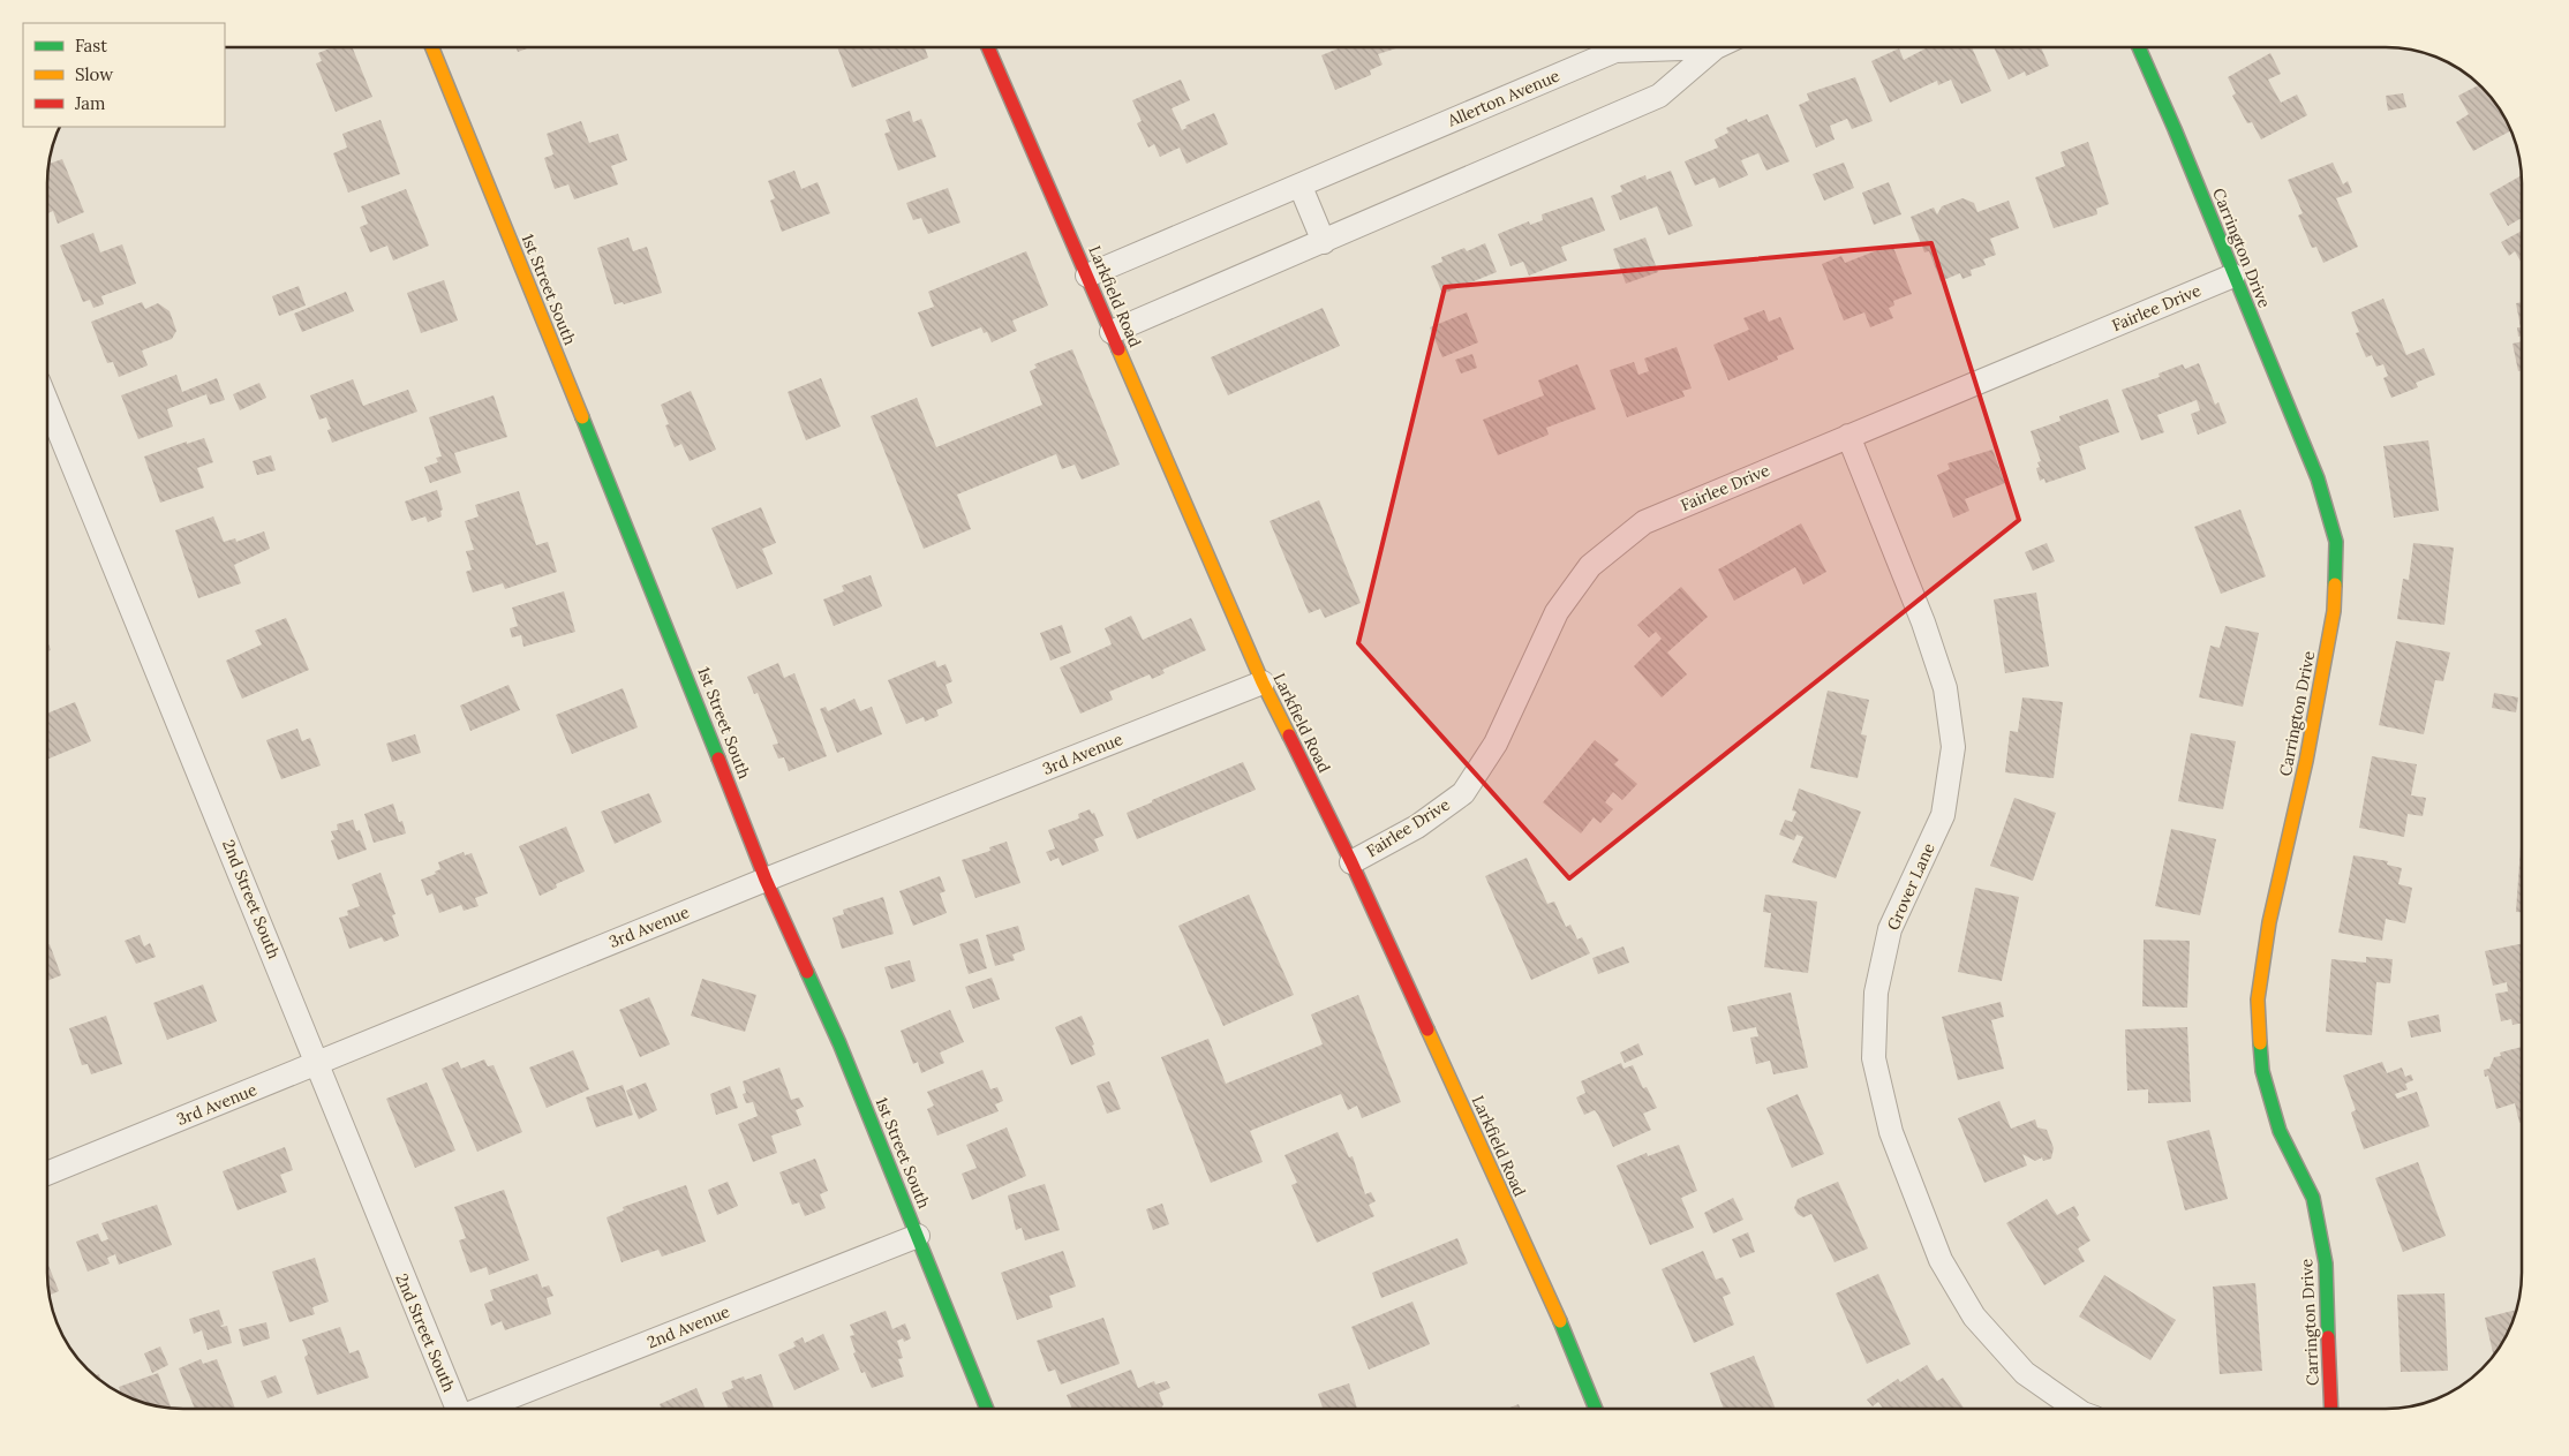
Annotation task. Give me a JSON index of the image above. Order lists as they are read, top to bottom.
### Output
{
  "streets": {
    "street": [
      "Allerton Avenue",
      "Carrington Drive",
      "1st Street South",
      "Larkfield Road",
      "Fairlee Drive",
      "3rd Avenue",
      "Grover Lane",
      "2nd Street South",
      "2nd Avenue"
    ]
  },
  "crossings": [
    ["Allerton Avenue", "Larkfield Road"],
    ["Carrington Drive", "Fairlee Drive"],
    ["1st Street South", "3rd Avenue"],
    ["1st Street South", "2nd Avenue"],
    ["Larkfield Road", "Fairlee Drive"],
    ["Larkfield Road", "3rd Avenue"],
    ["Fairlee Drive", "Grover Lane"],
    ["3rd Avenue", "2nd Street South"]
  ],
  "legend": ["Fast", "Slow", "Jam"]
}
